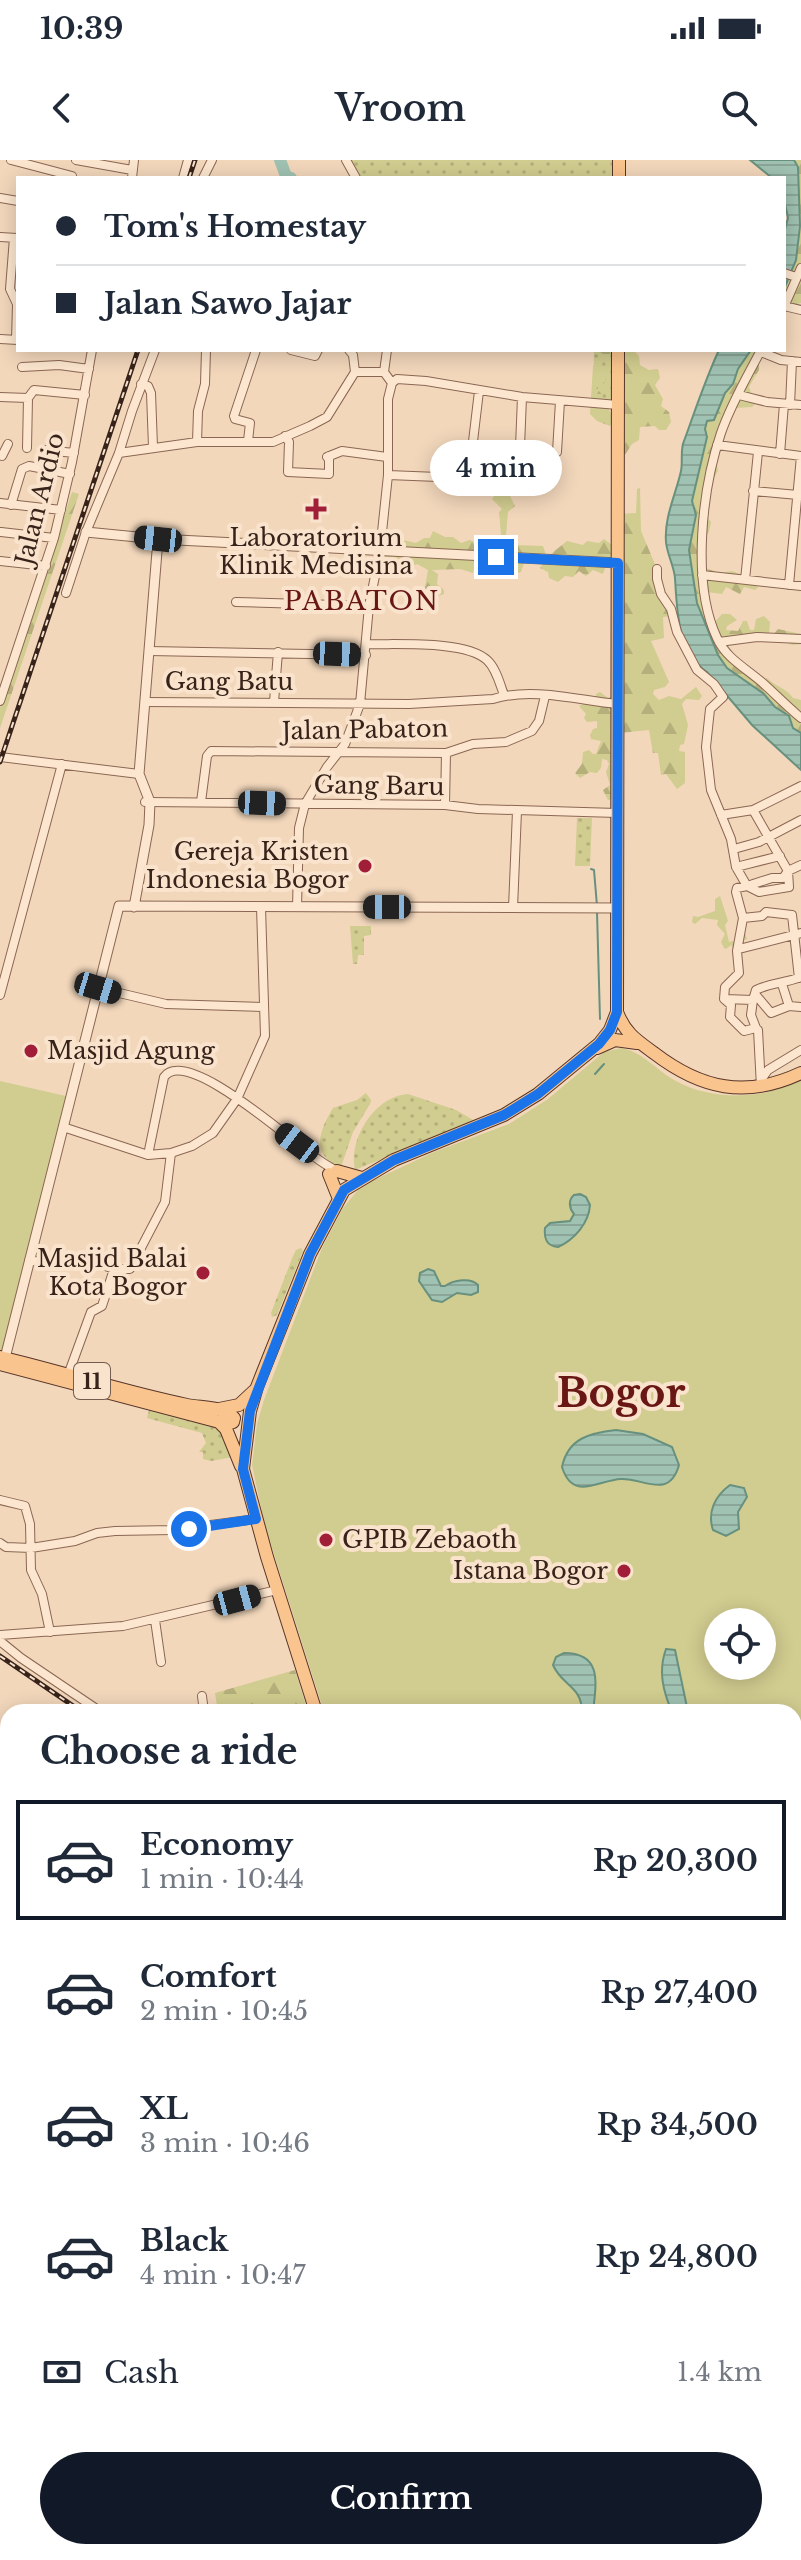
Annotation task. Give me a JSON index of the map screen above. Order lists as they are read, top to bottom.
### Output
{
  "streets": {
    "main road": ["11"],
    "street": [
      "Jalan Ardio",
      "Gang Batu",
      "Jalan Pabaton",
      "Gang Baru"
    ]
  },
  "crossings": [
    ["Gang Batu", "Jalan Pabaton"],
    ["Jalan Pabaton", "Gang Baru"]
  ],
  "districts": ["PABATON", "Bogor"],
  "places": {
    "health": ["Laboratorium Klinik Medisina"],
    "other": [
      "Gereja Kristen Indonesia Bogor",
      "Masjid Agung",
      "Masjid Balai Kota Bogor",
      "GPIB Zebaoth",
      "Istana Bogor"
    ]
  },
  "page": {
    "status": "10:39",
    "header": "Vroom",
    "banner": ["Tom's Homestay", "Jalan Sawo Jajar"],
    "bubble": "4 min",
    "heading": "Choose a ride",
    "list": [
      {
        "name": "Economy",
        "note": "1 min · 10:44",
        "value": "Rp 20,300"
      },
      {
        "name": "Comfort",
        "note": "2 min · 10:45",
        "value": "Rp 27,400"
      },
      {
        "name": "XL",
        "note": "3 min · 10:46",
        "value": "Rp 34,500"
      },
      {
        "name": "Black",
        "note": "4 min · 10:47",
        "value": "Rp 24,800"
      }
    ],
    "pay": ["Cash", "1.4 km"],
    "buttons": "Confirm"
  }
}
